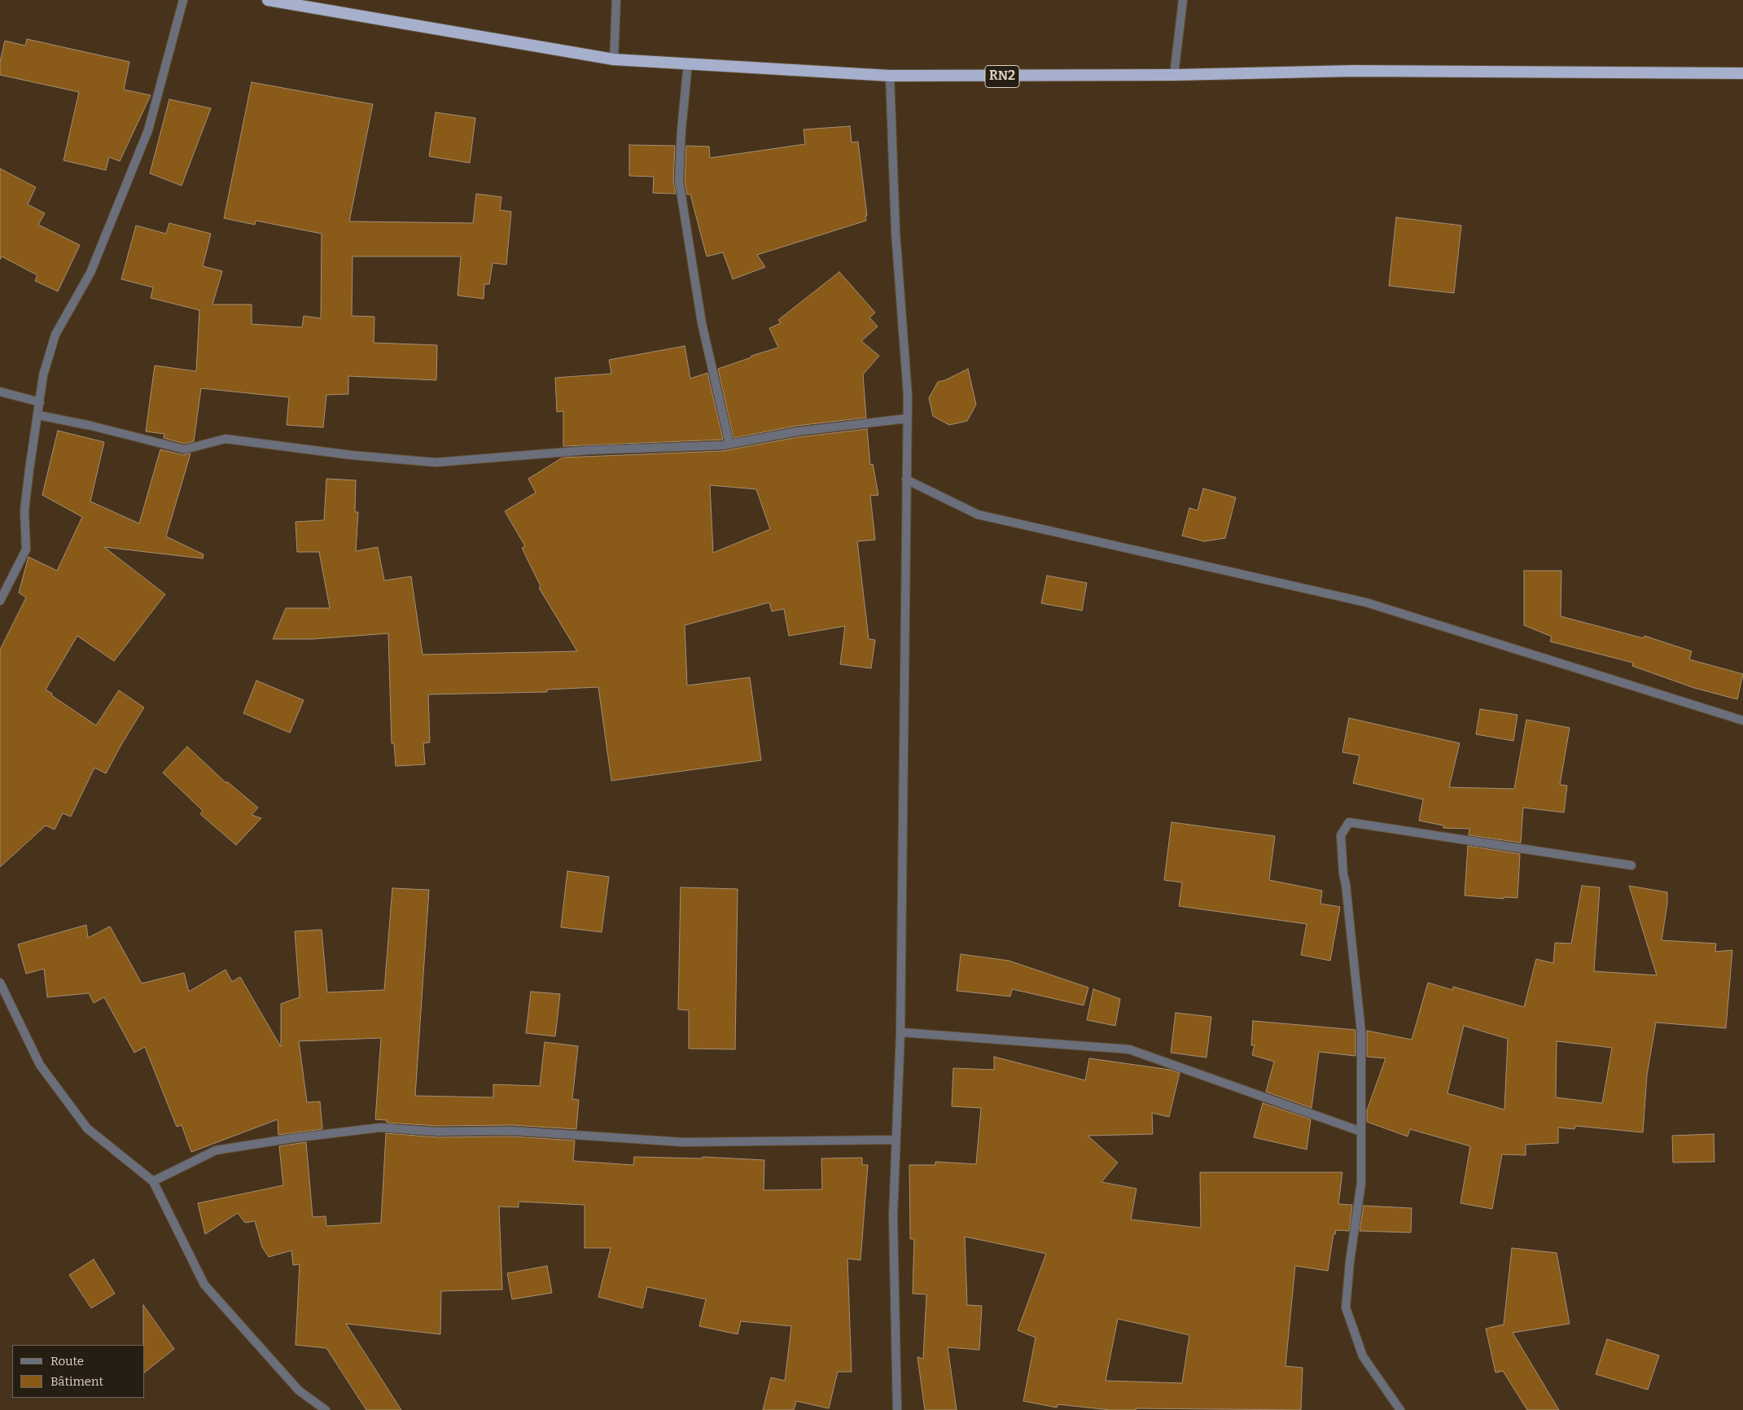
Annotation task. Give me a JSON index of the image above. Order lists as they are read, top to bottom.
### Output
{
  "streets": {
    "highway": ["RN2"]
  },
  "legend": ["Route", "Bâtiment"]
}
